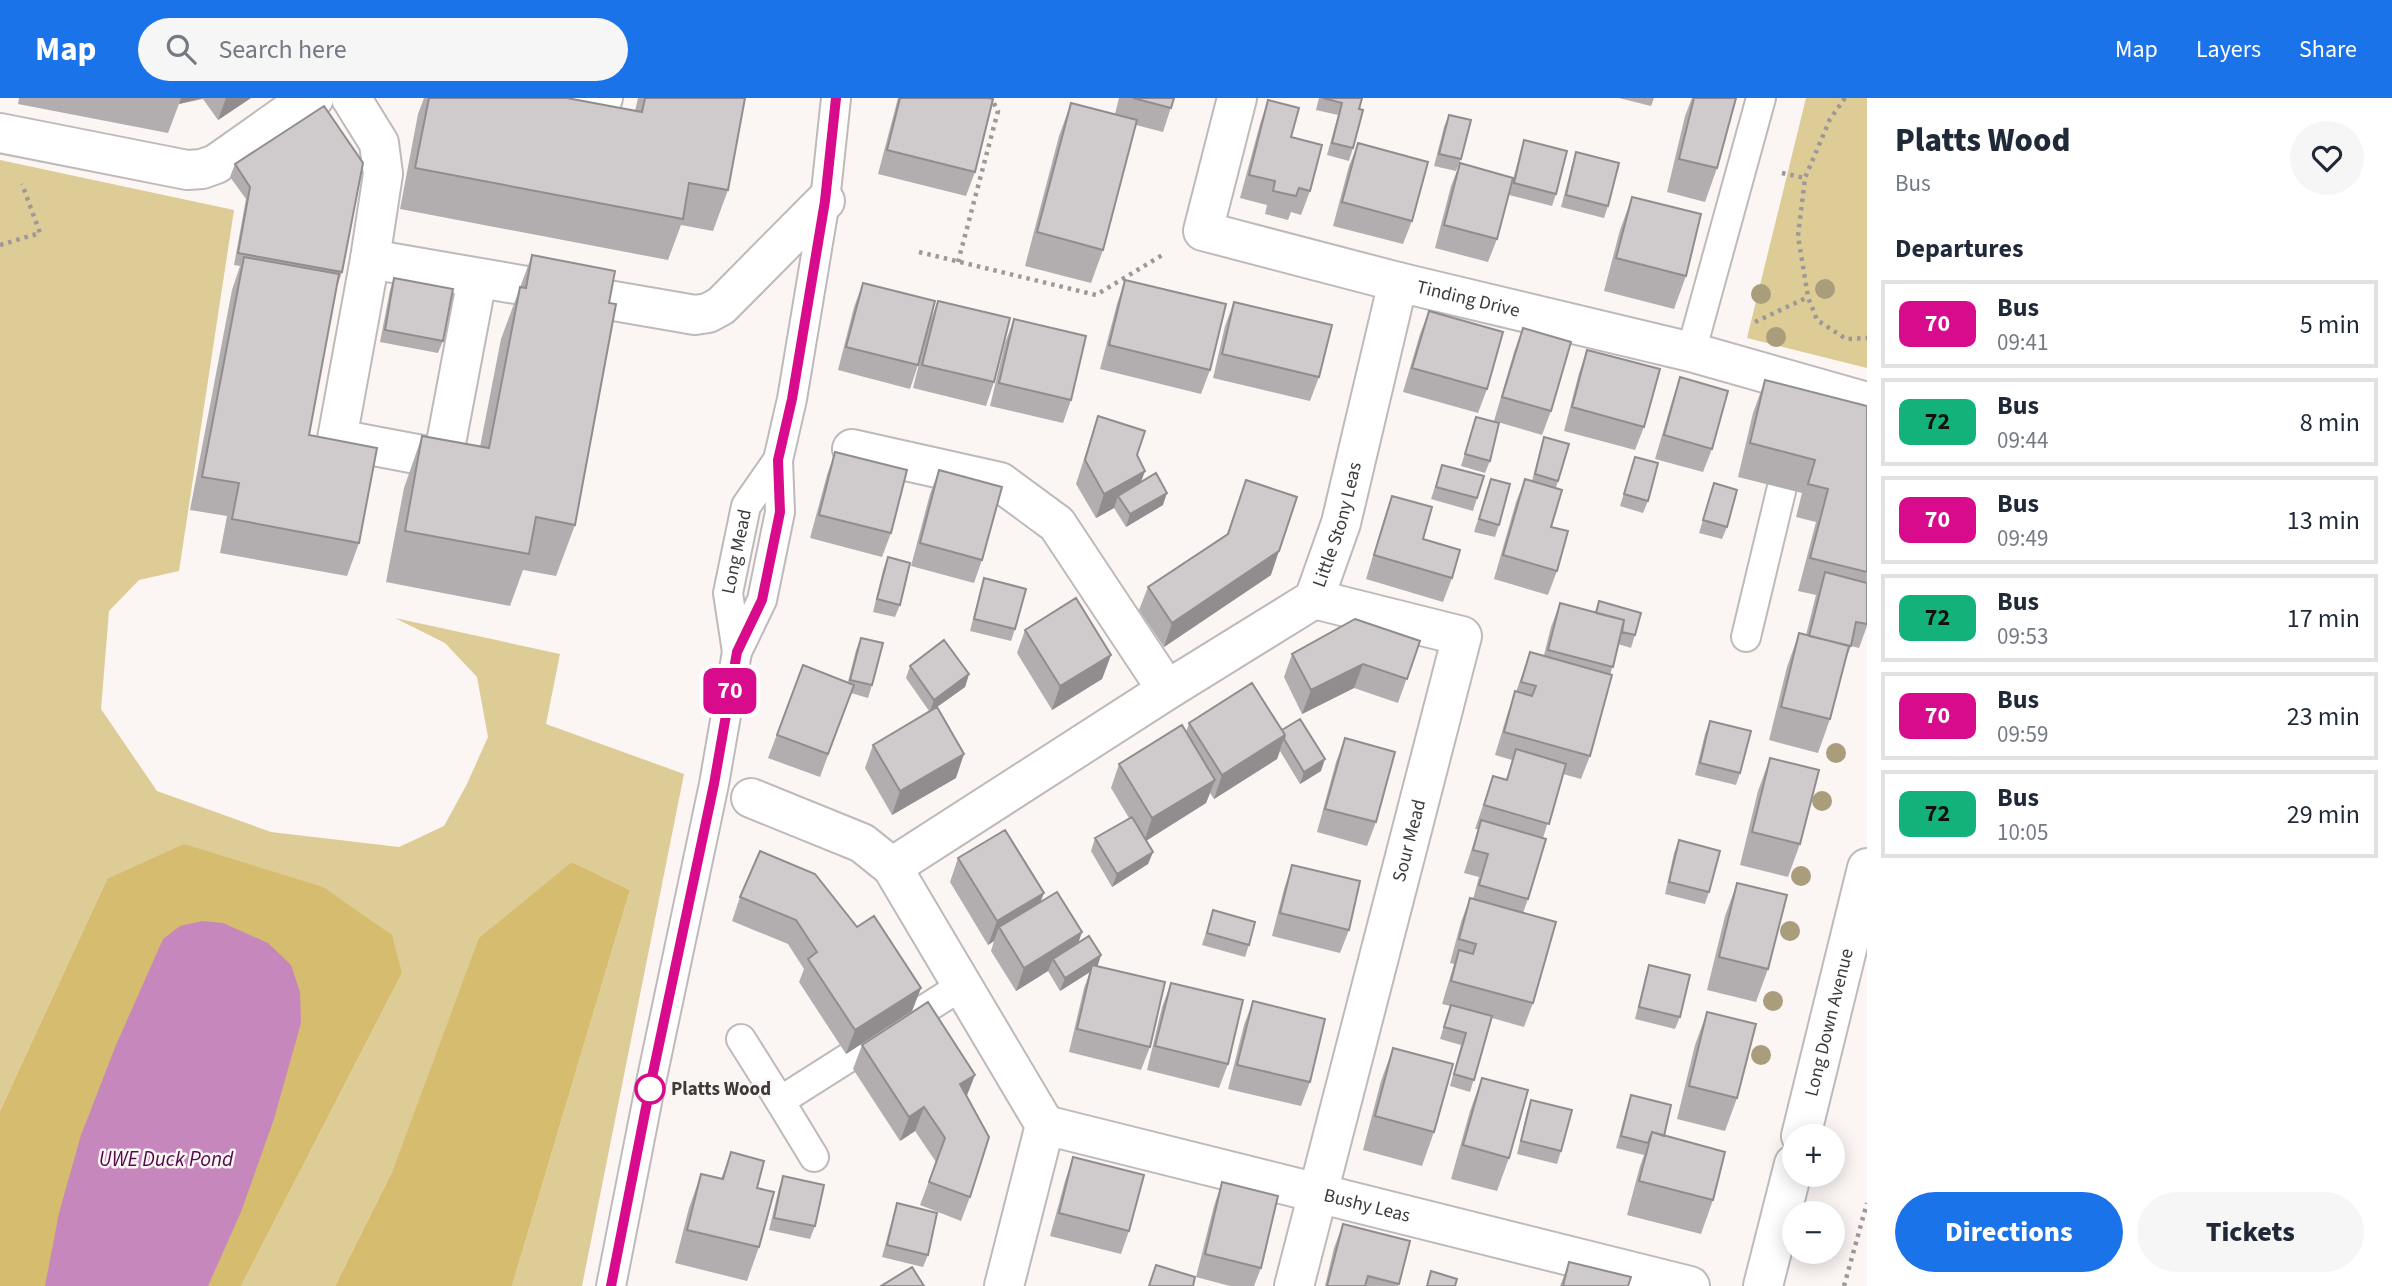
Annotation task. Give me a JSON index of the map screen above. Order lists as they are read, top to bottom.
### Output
{
  "streets": {
    "street": [
      "Tinding Drive",
      "Little Stony Leas",
      "Sour Mead",
      "Long Down Avenue",
      "Bushy Leas"
    ],
    "lane": ["Long Mead"]
  },
  "crossings": [
    ["Tinding Drive", "Little Stony Leas"],
    ["Little Stony Leas", "Sour Mead"],
    ["Sour Mead", "Bushy Leas"]
  ],
  "water": ["UWE Duck Pond"],
  "places": ["Platts Wood"],
  "lines": ["bus line 70"],
  "page": {
    "header": "Map",
    "search": "Search here",
    "nav": ["Map", "Layers", "Share"],
    "on_map": "70",
    "heading": [
      ["Platts Wood", "Bus"],
      "Departures"
    ],
    "list": [
      {
        "mark": "70",
        "name": "Bus",
        "note": "09:41",
        "value": "5 min"
      },
      {
        "mark": "72",
        "name": "Bus",
        "note": "09:44",
        "value": "8 min"
      },
      {
        "mark": "70",
        "name": "Bus",
        "note": "09:49",
        "value": "13 min"
      },
      {
        "mark": "72",
        "name": "Bus",
        "note": "09:53",
        "value": "17 min"
      },
      {
        "mark": "70",
        "name": "Bus",
        "note": "09:59",
        "value": "23 min"
      },
      {
        "mark": "72",
        "name": "Bus",
        "note": "10:05",
        "value": "29 min"
      }
    ],
    "map_buttons": ["+", "−"],
    "buttons": ["Directions", "Tickets"]
  }
}
